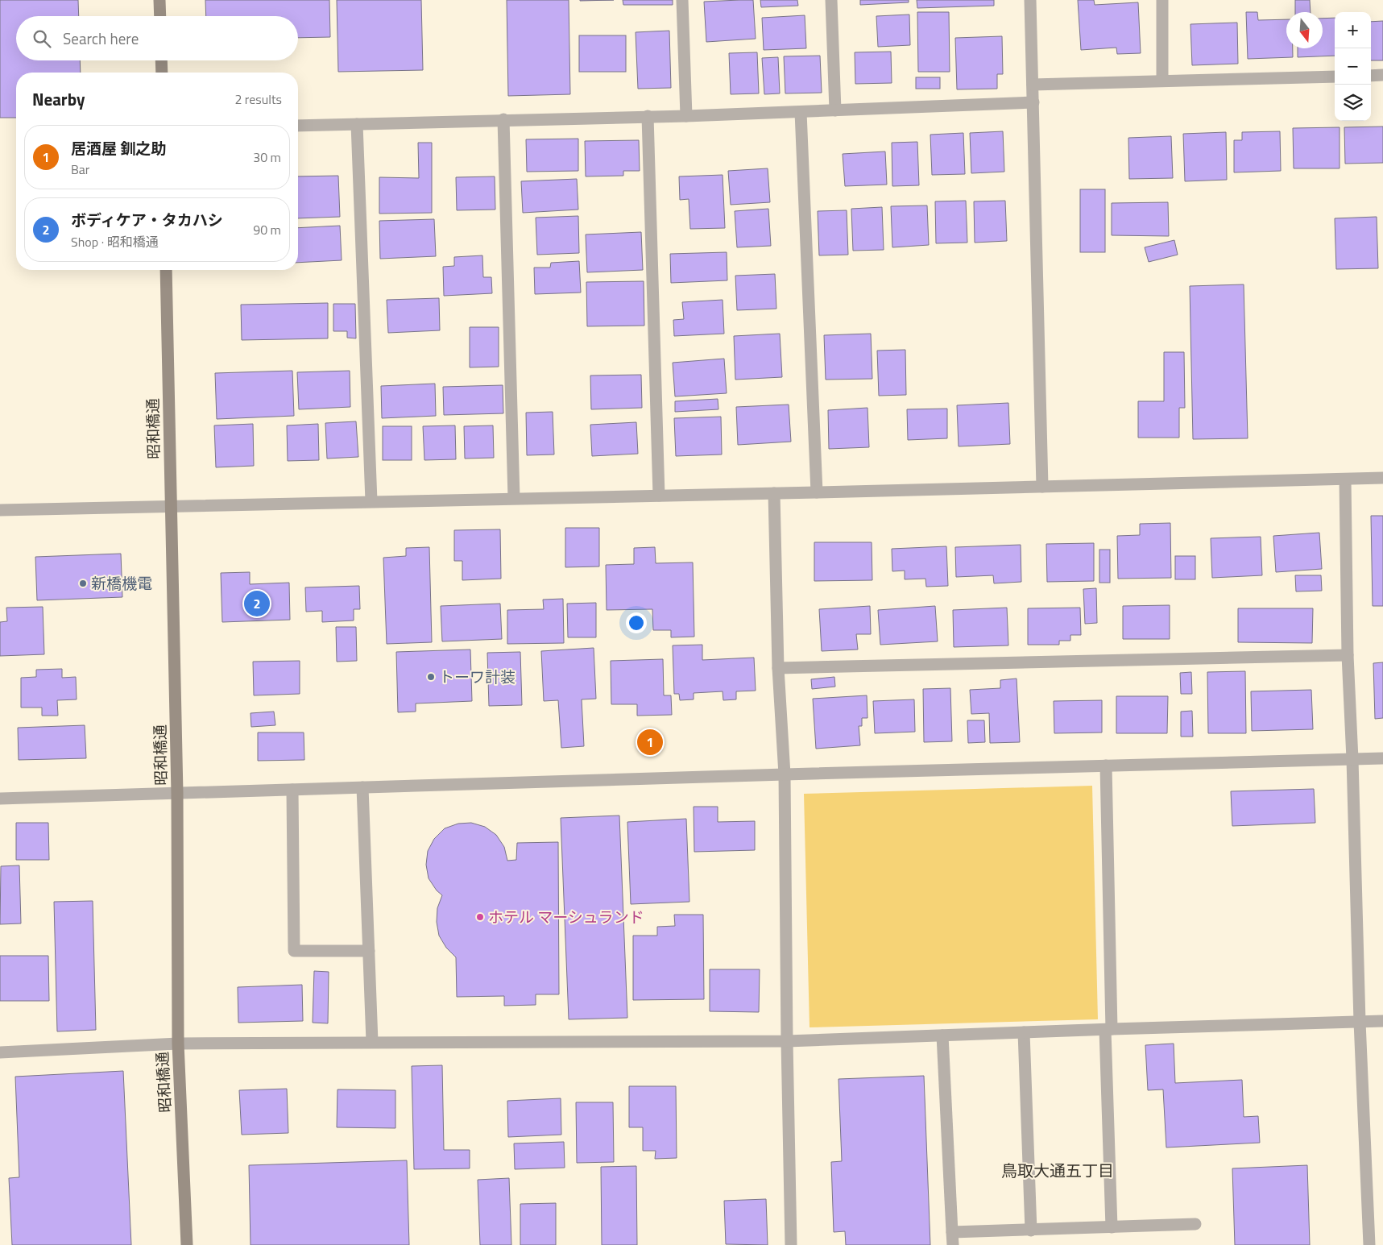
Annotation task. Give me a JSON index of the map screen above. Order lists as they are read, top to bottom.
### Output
{
  "streets": {
    "street": ["昭和橋通"]
  },
  "districts": ["鳥取大通五丁目"],
  "places": ["新橋機電", "トーワ計装", "ホテル マーシュランド"],
  "north": "bottom",
  "page": {
    "map_buttons": ["+", "−"],
    "search": "Search here",
    "heading": ["Nearby", "2 results"],
    "list": [
      {
        "mark": "1",
        "name": "居酒屋 釧之助",
        "note": "Bar",
        "value": "30 m"
      },
      {
        "mark": "2",
        "name": "ボディケア・タカハシ",
        "note": "Shop · 昭和橋通",
        "value": "90 m"
      }
    ],
    "pins": ["2", "1"]
  }
}
